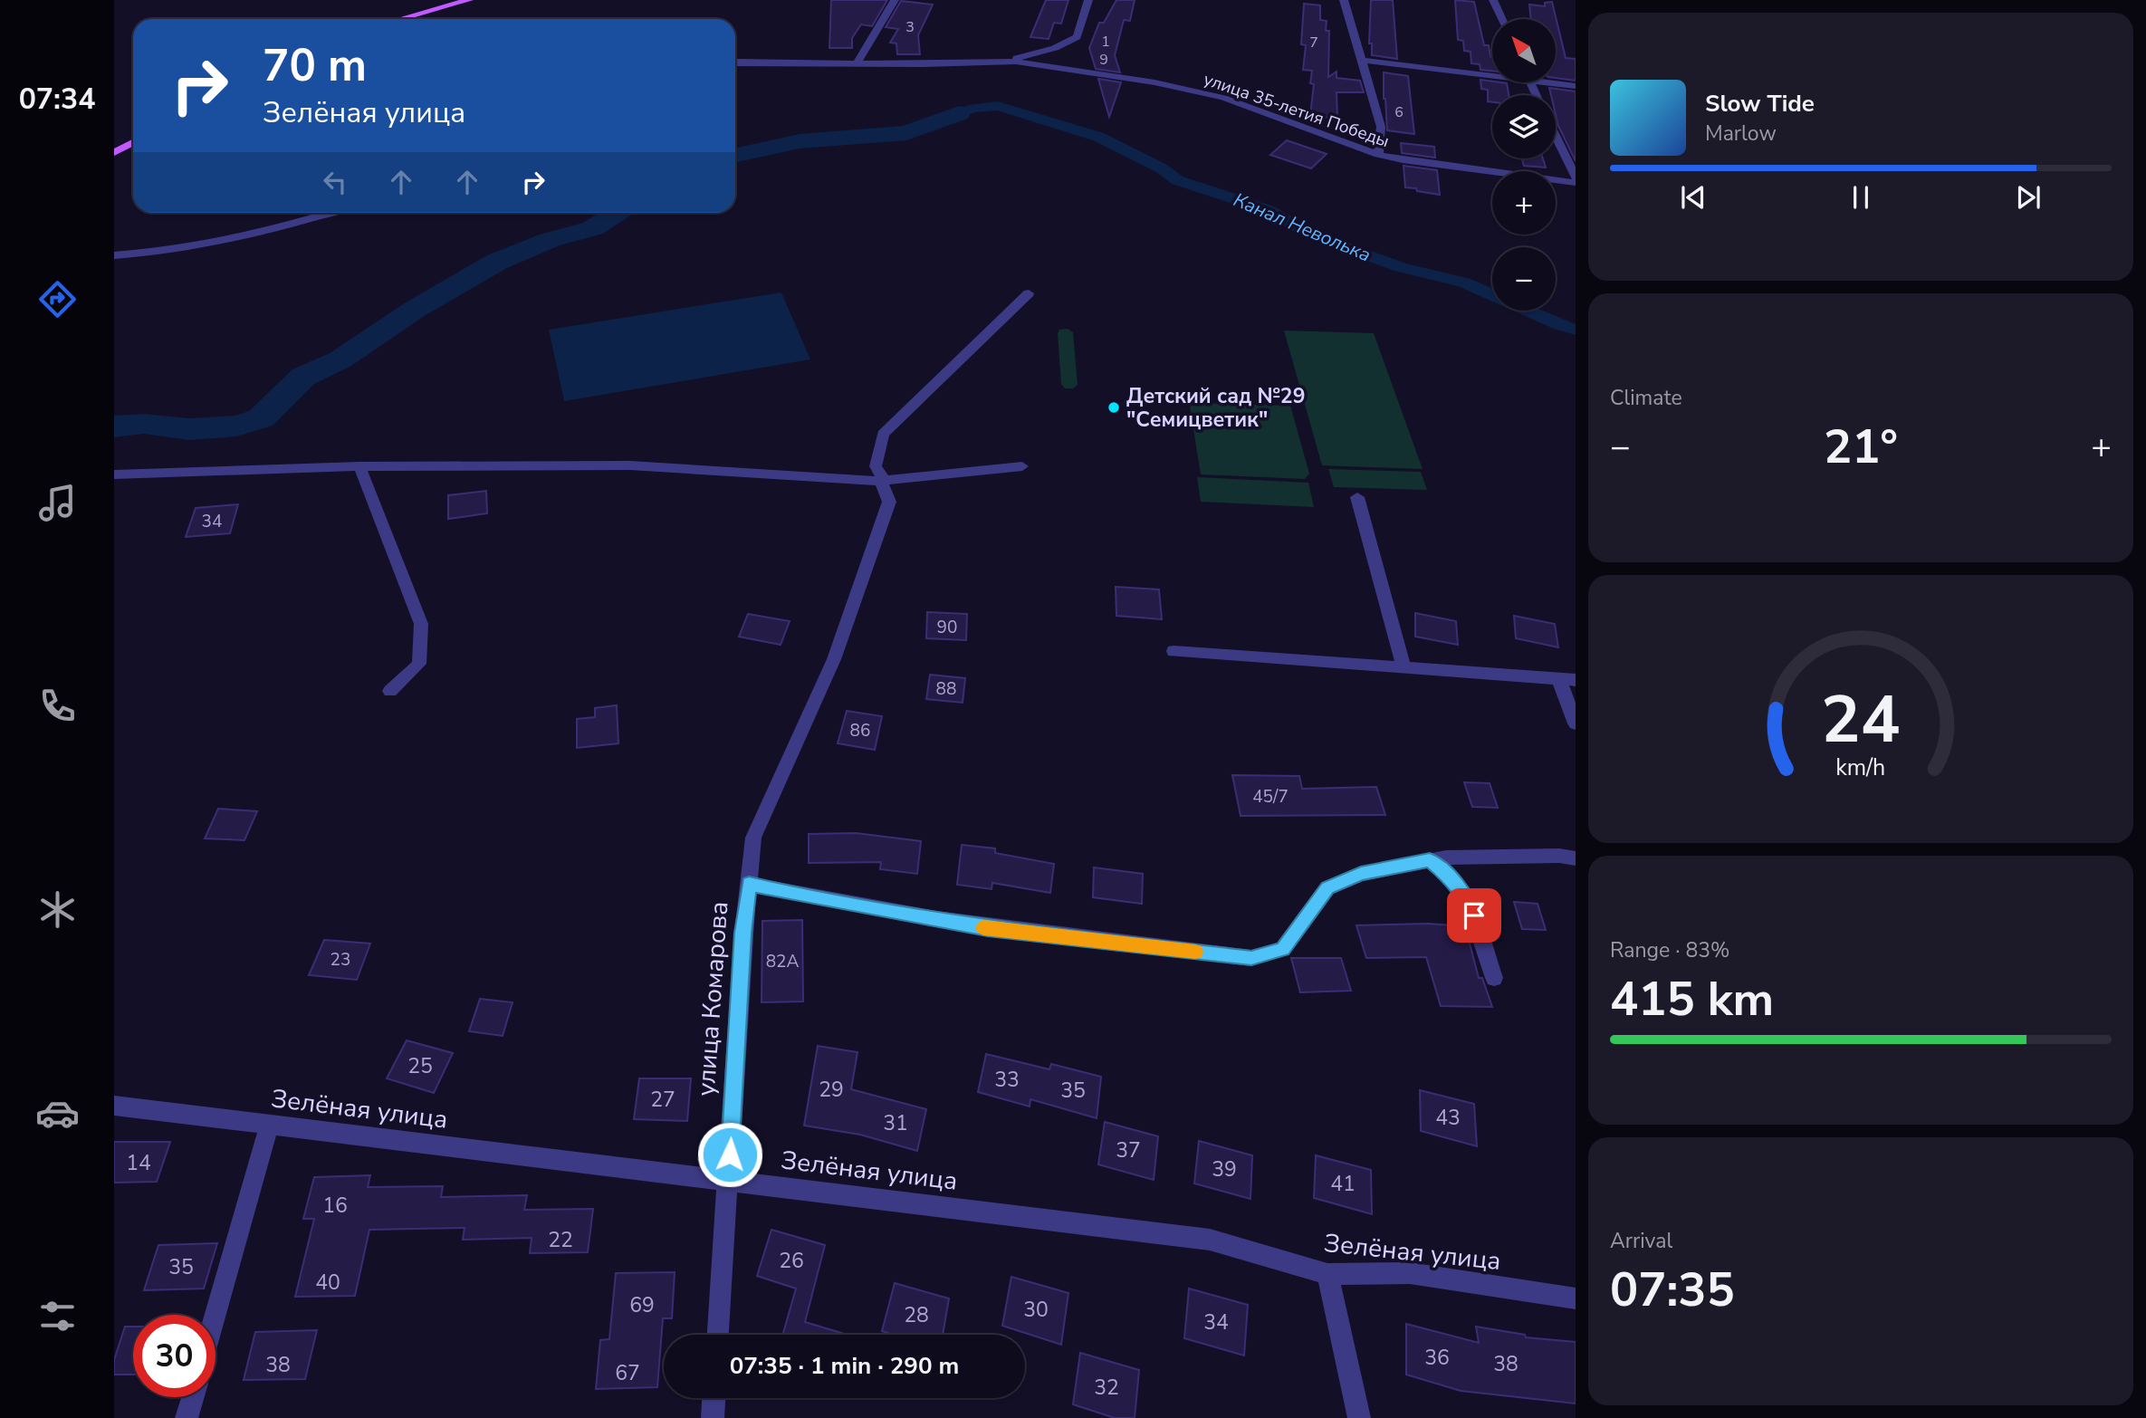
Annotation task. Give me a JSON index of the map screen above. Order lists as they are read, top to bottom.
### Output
{
  "streets": {
    "street": ["улица 35-летия Победы", "улица Комарова", "Зелёная улица"]
  },
  "crossings": [
    ["улица Комарова", "Зелёная улица"]
  ],
  "water": ["Канал Неволька"],
  "places": ["Детский сад №29 \"Семицветик\""],
  "house_numbers": [
    "3",
    "1",
    "7",
    "9",
    "6",
    "34",
    "90",
    "88",
    "86",
    "45/7",
    "23",
    "82А",
    "25",
    "33",
    "29",
    "35",
    "27",
    "43",
    "31",
    "37",
    "14",
    "39",
    "41",
    "16",
    "22",
    "26",
    "35",
    "40",
    "69",
    "30",
    "28",
    "34",
    "36",
    "38",
    "38",
    "67",
    "32"
  ],
  "north": "top left",
  "page": {
    "tabs": "07:34",
    "map_buttons": ["+", "−"],
    "turn": ["70 m", "Зелёная улица"],
    "song": ["Slow Tide", "Marlow"],
    "tile": [
      "Climate",
      ["Range · 83%", "415 km"],
      ["Arrival", "07:35"]
    ],
    "heat": ["−", "21°", "+"],
    "limit": "30",
    "trip": "07:35 · 1 min · 290 m",
    "gauge": ["24", "km/h"]
  }
}
